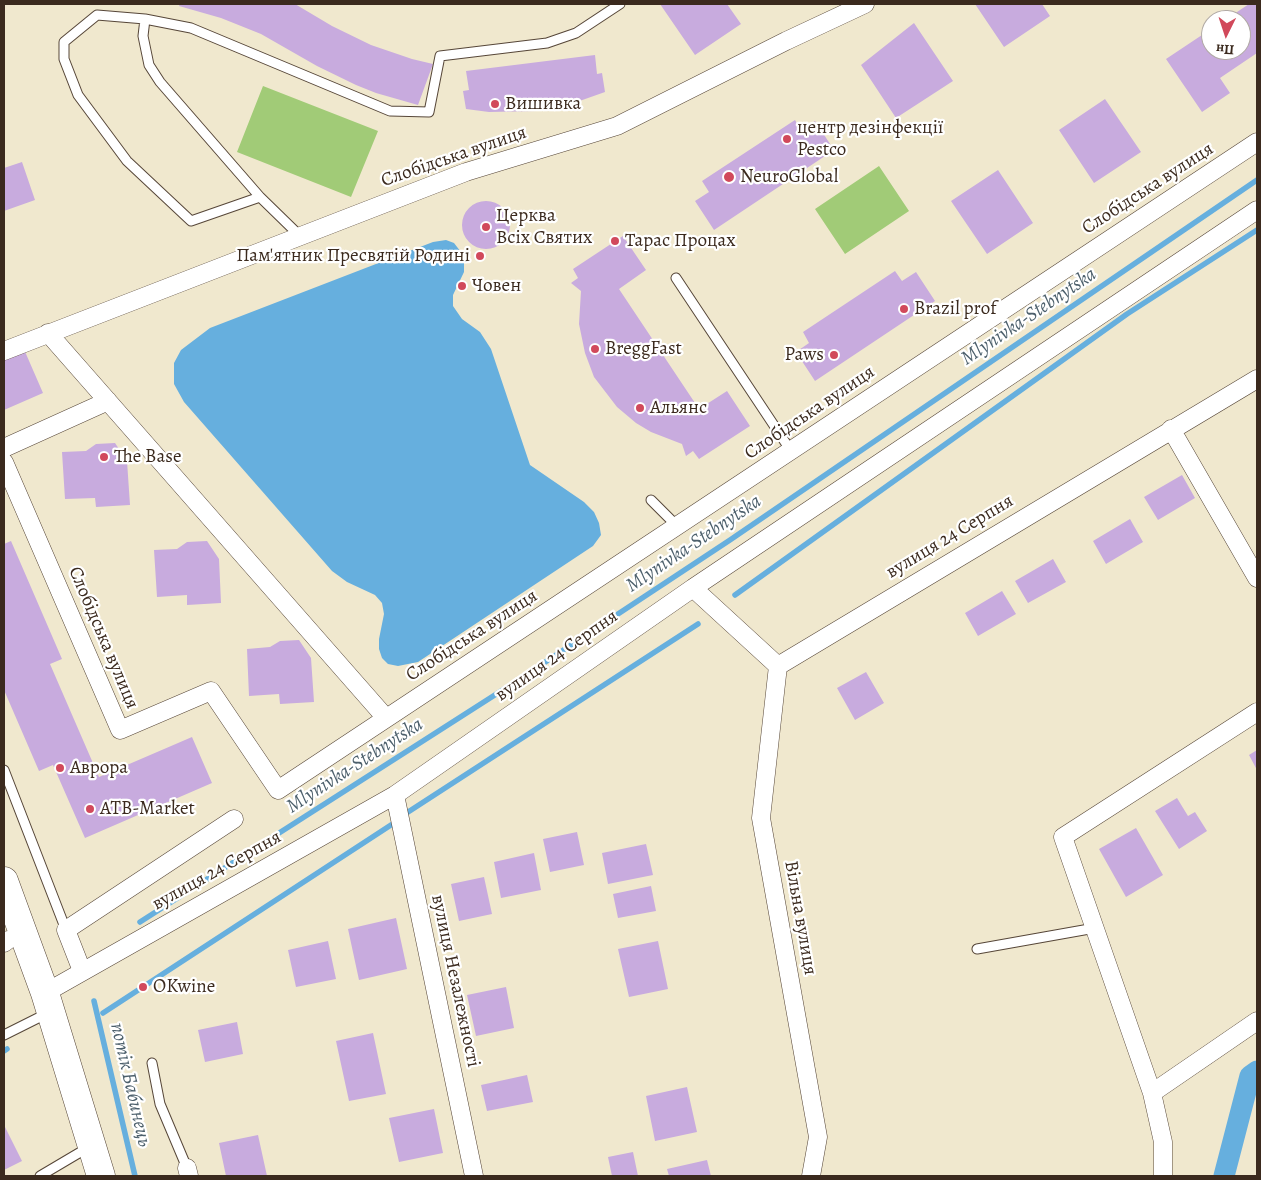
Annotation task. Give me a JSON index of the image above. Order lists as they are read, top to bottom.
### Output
{
  "streets": {
    "street": [
      "Слобідська вулиця",
      "вулиця 24 Серпня",
      "Вільна вулиця",
      "вулиця Незалежності"
    ]
  },
  "crossings": [
    ["вулиця 24 Серпня", "Вільна вулиця"],
    ["вулиця 24 Серпня", "вулиця Незалежності"]
  ],
  "water": ["Mlynivka-Stebnytska", "потік Бабинець"],
  "places": [
    "Вишивка",
    "центр дезінфекції Pestco",
    "NeuroGlobal",
    "Церква Всіх Святих",
    "Тарас Процах",
    "Пам'ятник Пресвятій Родині",
    "Човен",
    "Brazil prof",
    "BreggFast",
    "Paws",
    "Альянс",
    "The Base",
    "Аврора",
    "ATB-Market",
    "OKwine"
  ],
  "north": "bottom"
}
